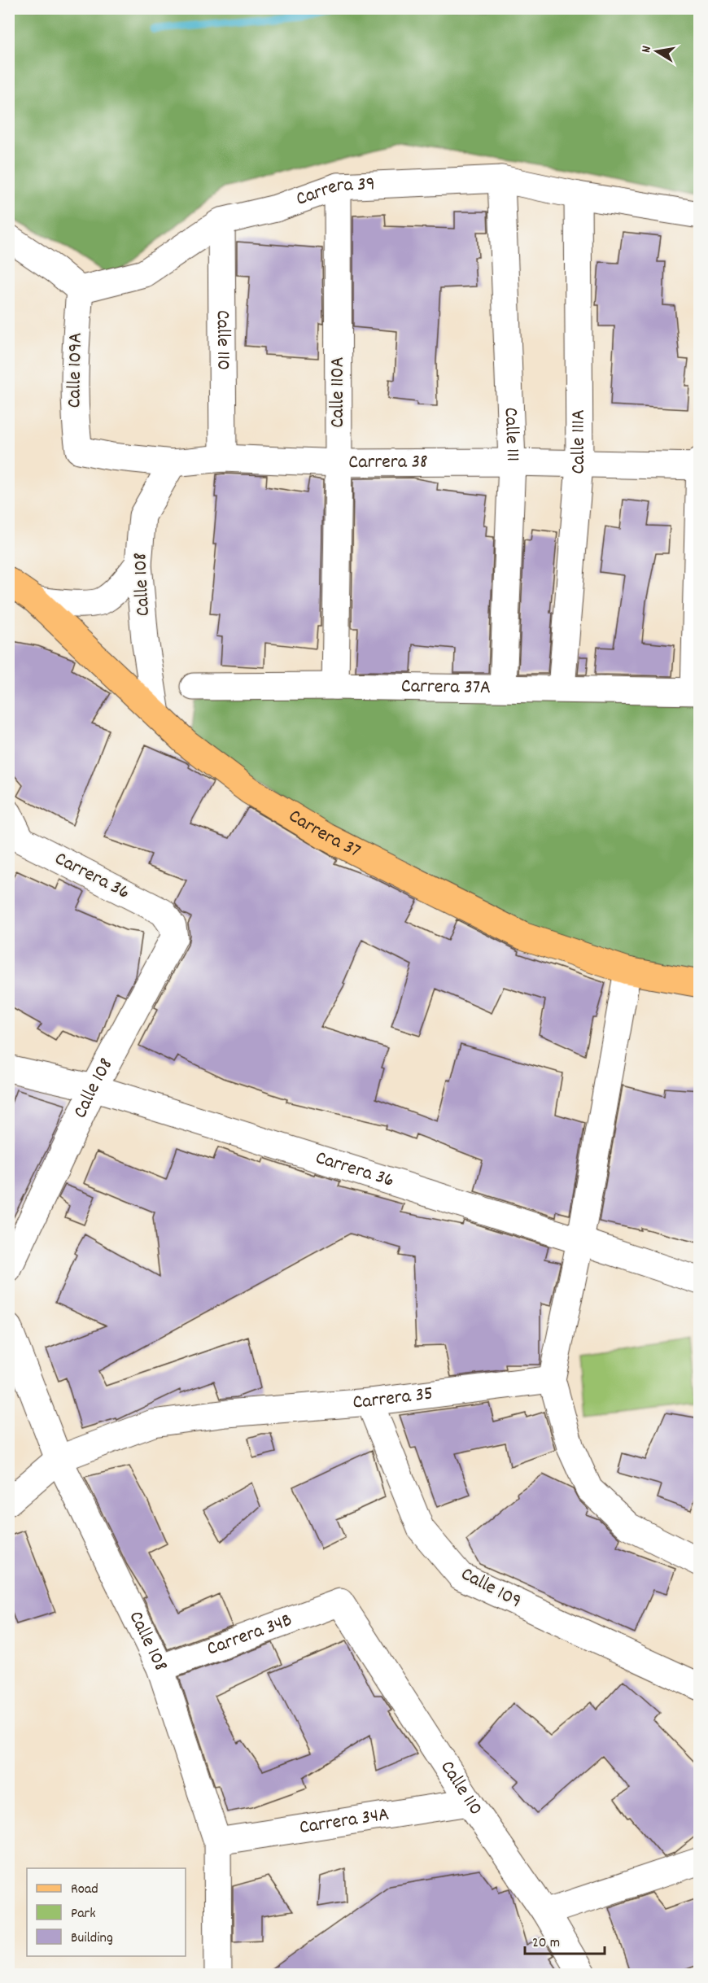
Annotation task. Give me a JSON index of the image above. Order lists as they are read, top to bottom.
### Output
{
  "streets": {
    "main road": ["Carrera 37"],
    "street": [
      "Carrera 39",
      "Calle 110",
      "Calle 109A",
      "Calle 110A",
      "Calle 111",
      "Calle 111A",
      "Carrera 38",
      "Calle 108",
      "Carrera 37A",
      "Carrera 36",
      "Carrera 35",
      "Calle 109",
      "Carrera 34B",
      "Carrera 34A"
    ]
  },
  "crossings": [
    ["Carrera 39", "Calle 110"],
    ["Carrera 39", "Calle 109A"],
    ["Carrera 39", "Calle 110A"],
    ["Carrera 39", "Calle 111"],
    ["Carrera 39", "Calle 111A"],
    ["Calle 110", "Carrera 38"],
    ["Calle 110", "Carrera 34B"],
    ["Calle 110", "Carrera 34A"],
    ["Calle 109A", "Carrera 38"],
    ["Calle 110A", "Carrera 38"],
    ["Calle 110A", "Carrera 37A"],
    ["Calle 111", "Carrera 38"],
    ["Calle 111", "Carrera 37A"],
    ["Calle 111A", "Carrera 38"],
    ["Calle 111A", "Carrera 37A"],
    ["Carrera 38", "Calle 108"],
    ["Calle 108", "Carrera 37"],
    ["Calle 108", "Carrera 36"],
    ["Calle 108", "Carrera 35"],
    ["Calle 108", "Carrera 34B"],
    ["Calle 108", "Carrera 34A"],
    ["Carrera 35", "Calle 109"]
  ],
  "legend": ["Road", "Park", "Building"],
  "scale_bar": "20 m",
  "north": "left"
}
